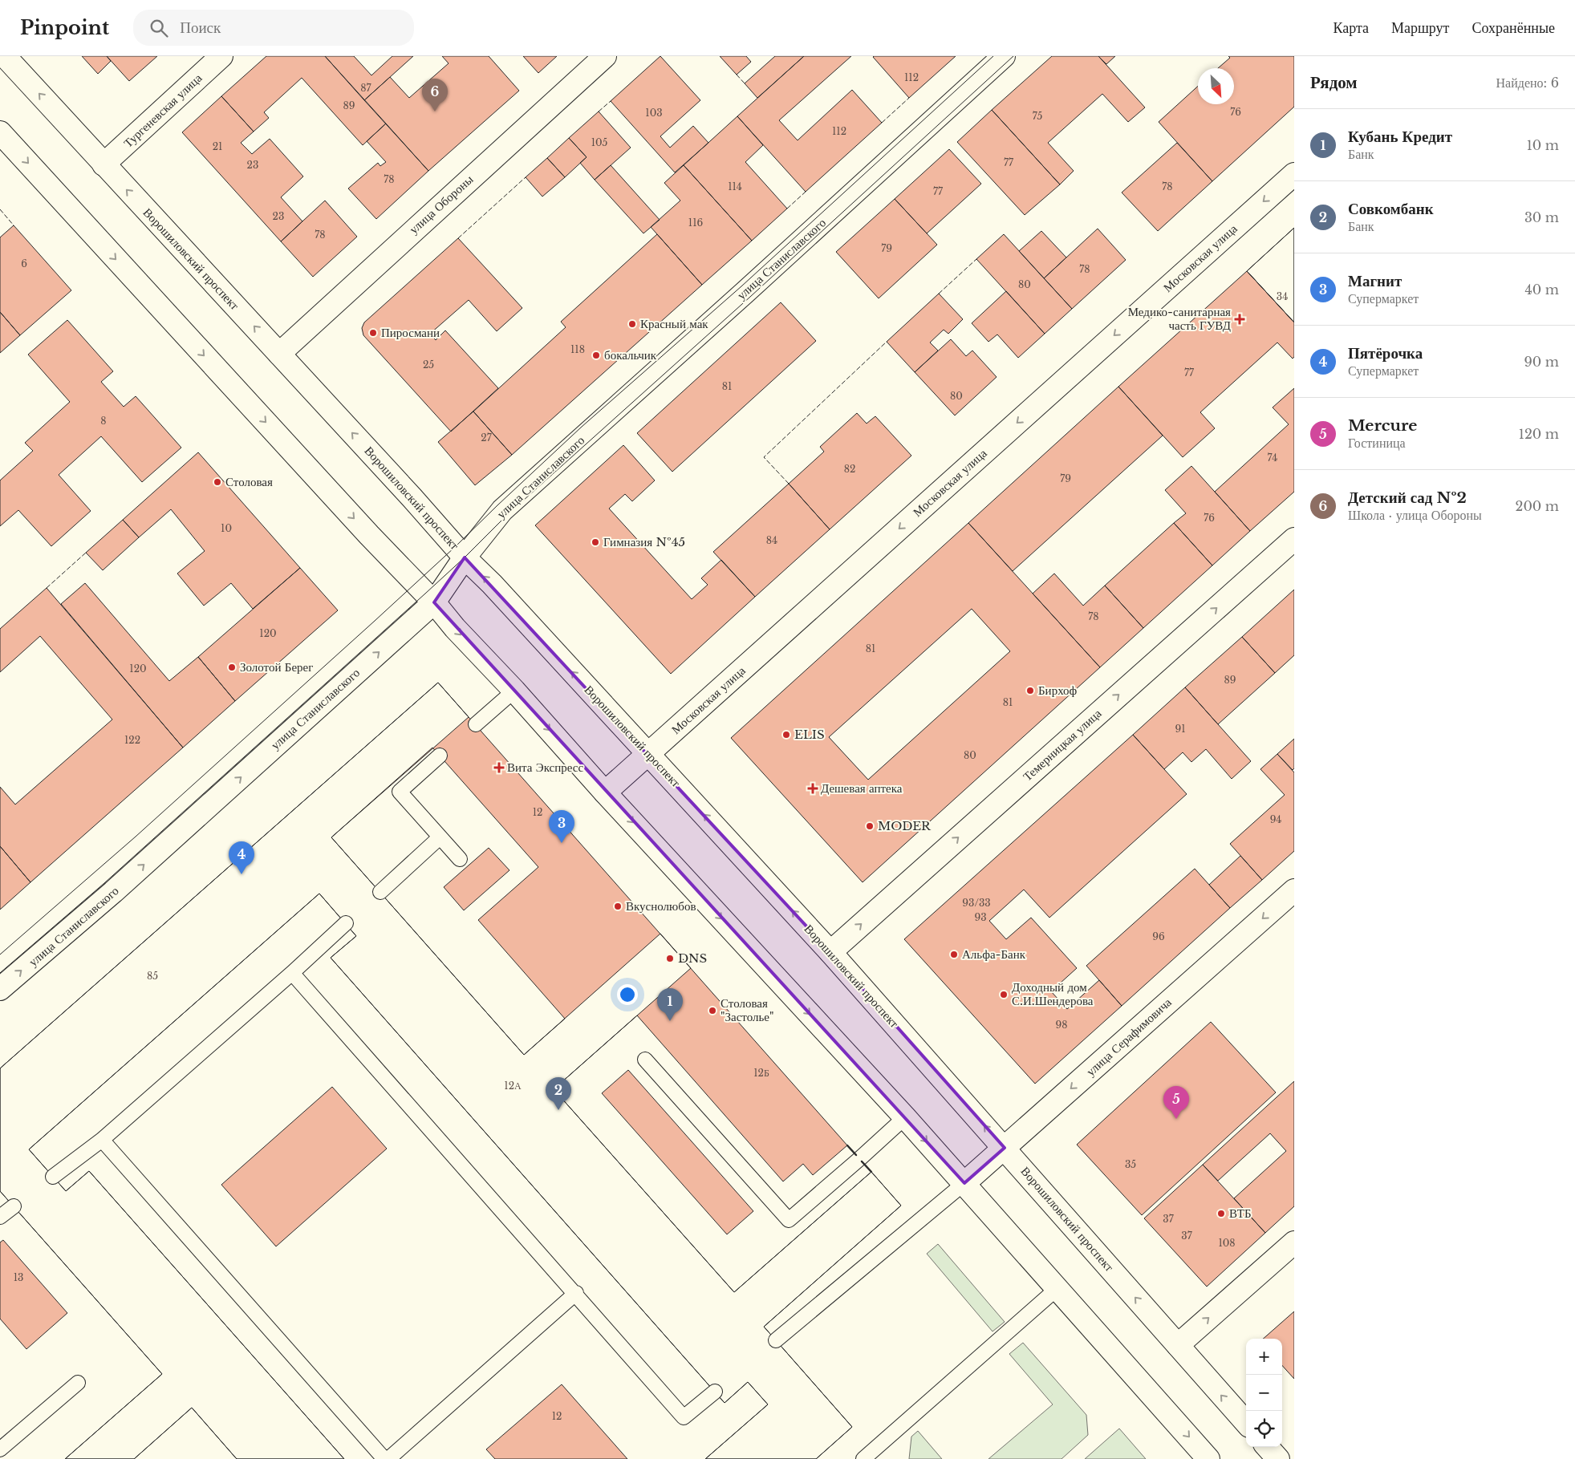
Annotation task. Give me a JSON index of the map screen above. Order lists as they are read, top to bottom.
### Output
{
  "streets": {
    "street": [
      "Тургеневская улица",
      "улица Обороны",
      "Московская улица",
      "Ворошиловский проспект",
      "улица Станиславского",
      "Темерницкая улица",
      "улица Серафимовича"
    ]
  },
  "crossings": [
    ["Тургеневская улица", "Ворошиловский проспект"],
    ["улица Обороны", "Ворошиловский проспект"],
    ["Московская улица", "Ворошиловский проспект"],
    ["Ворошиловский проспект", "улица Станиславского"],
    ["Ворошиловский проспект", "Темерницкая улица"],
    ["Ворошиловский проспект", "улица Серафимовича"]
  ],
  "one_way": [
    "Московская улица",
    "улица Станиславского",
    "Темерницкая улица",
    "улица Серафимовича"
  ],
  "places": {
    "health": ["Медико-санитарная часть ГУВД", "Вита Экспресс", "Дешевая аптека"],
    "other": [
      "Красный мак",
      "Пиросмани",
      "бокальчик",
      "Столовая",
      "Гимназия №45",
      "Золотой Берег",
      "Бирхоф",
      "ELIS",
      "MODER",
      "Вкуснолюбов",
      "Альфа-Банк",
      "DNS",
      "Доходный дом С.И.Шендерова",
      "Столовая \"Застолье\"",
      "ВТБ"
    ]
  },
  "house_numbers": [
    "112",
    "87",
    "89",
    "76",
    "103",
    "75",
    "112",
    "105",
    "21",
    "77",
    "23",
    "78",
    "114",
    "78",
    "77",
    "23",
    "116",
    "78",
    "79",
    "6",
    "78",
    "80",
    "34",
    "118",
    "25",
    "77",
    "81",
    "80",
    "8",
    "27",
    "74",
    "82",
    "79",
    "76",
    "10",
    "84",
    "78",
    "120",
    "81",
    "120",
    "89",
    "81",
    "91",
    "122",
    "80",
    "12",
    "94",
    "93/33",
    "93",
    "96",
    "85",
    "98",
    "12Б",
    "12А",
    "35",
    "37",
    "37",
    "108",
    "13",
    "12"
  ],
  "north": "bottom right",
  "page": {
    "header": "Pinpoint",
    "search": "Поиск",
    "nav": ["Карта", "Маршрут", "Сохранённые"],
    "heading": ["Рядом", "Найдено: 6"],
    "pins": [
      "6",
      "3",
      "4",
      "1",
      "2",
      "5"
    ],
    "list": [
      {
        "mark": "1",
        "name": "Кубань Кредит",
        "note": "Банк",
        "value": "10 m"
      },
      {
        "mark": "2",
        "name": "Совкомбанк",
        "note": "Банк",
        "value": "30 m"
      },
      {
        "mark": "3",
        "name": "Магнит",
        "note": "Супермаркет",
        "value": "40 m"
      },
      {
        "mark": "4",
        "name": "Пятёрочка",
        "note": "Супермаркет",
        "value": "90 m"
      },
      {
        "mark": "5",
        "name": "Mercure",
        "note": "Гостиница",
        "value": "120 m"
      },
      {
        "mark": "6",
        "name": "Детский сад №2",
        "note": "Школа · улица Обороны",
        "value": "200 m"
      }
    ],
    "map_buttons": ["+", "−"]
  }
}
